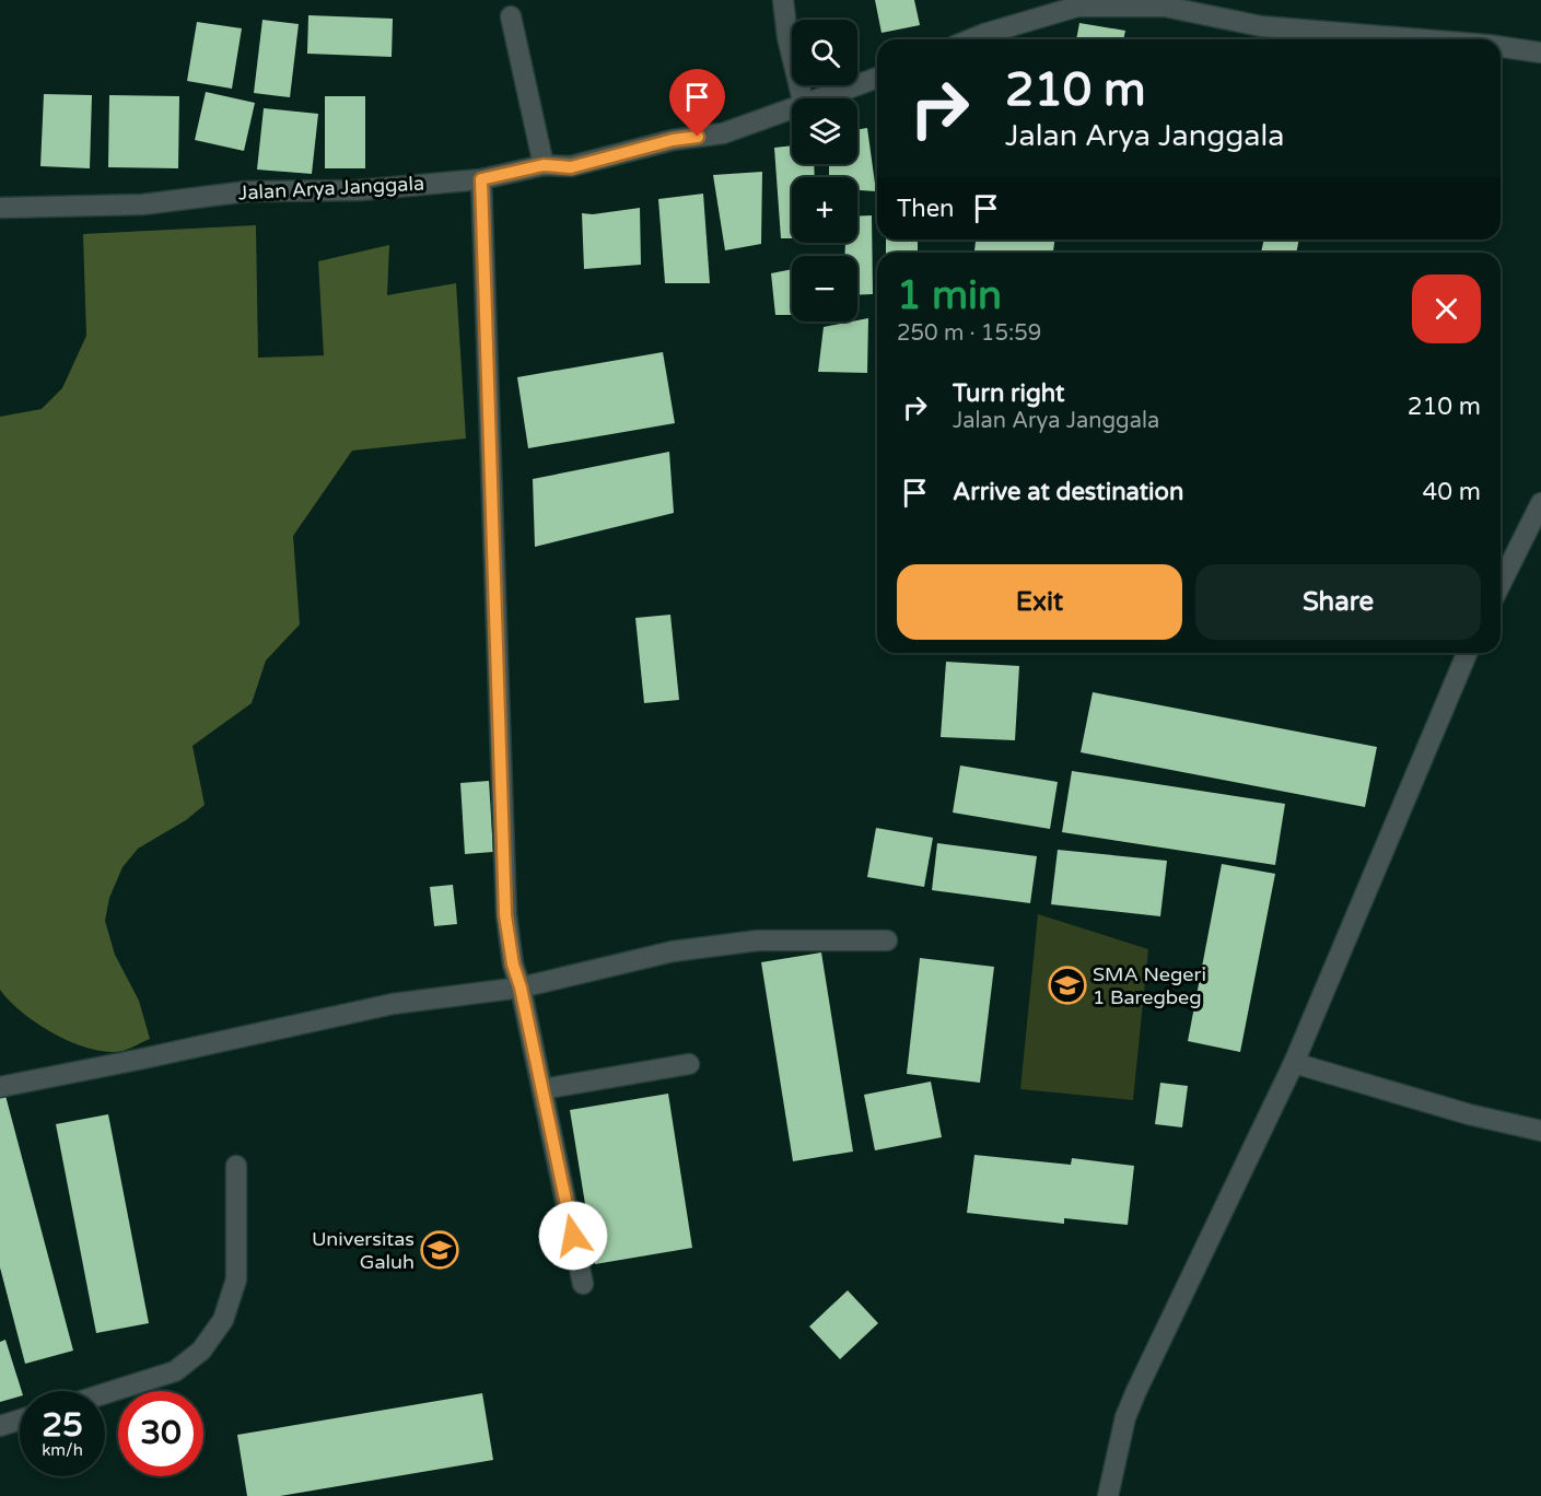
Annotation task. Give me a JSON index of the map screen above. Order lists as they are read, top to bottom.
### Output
{
  "streets": {
    "street": ["Jalan Arya Janggala"]
  },
  "places": {
    "school or university": ["SMA Negeri 1 Baregbeg", "Universitas Galuh"]
  },
  "page": {
    "map_buttons": ["+", "−"],
    "turn": ["210 m", "Jalan Arya Janggala"],
    "then": "Then",
    "heading": ["1 min", "250 m · 15:59"],
    "list": [
      {
        "name": "Turn right",
        "note": "Jalan Arya Janggala",
        "value": "210 m"
      },
      {
        "name": "Arrive at destination",
        "value": "40 m"
      }
    ],
    "buttons": ["Exit", "Share"],
    "speed": "25 km/h",
    "limit": "30"
  }
}
